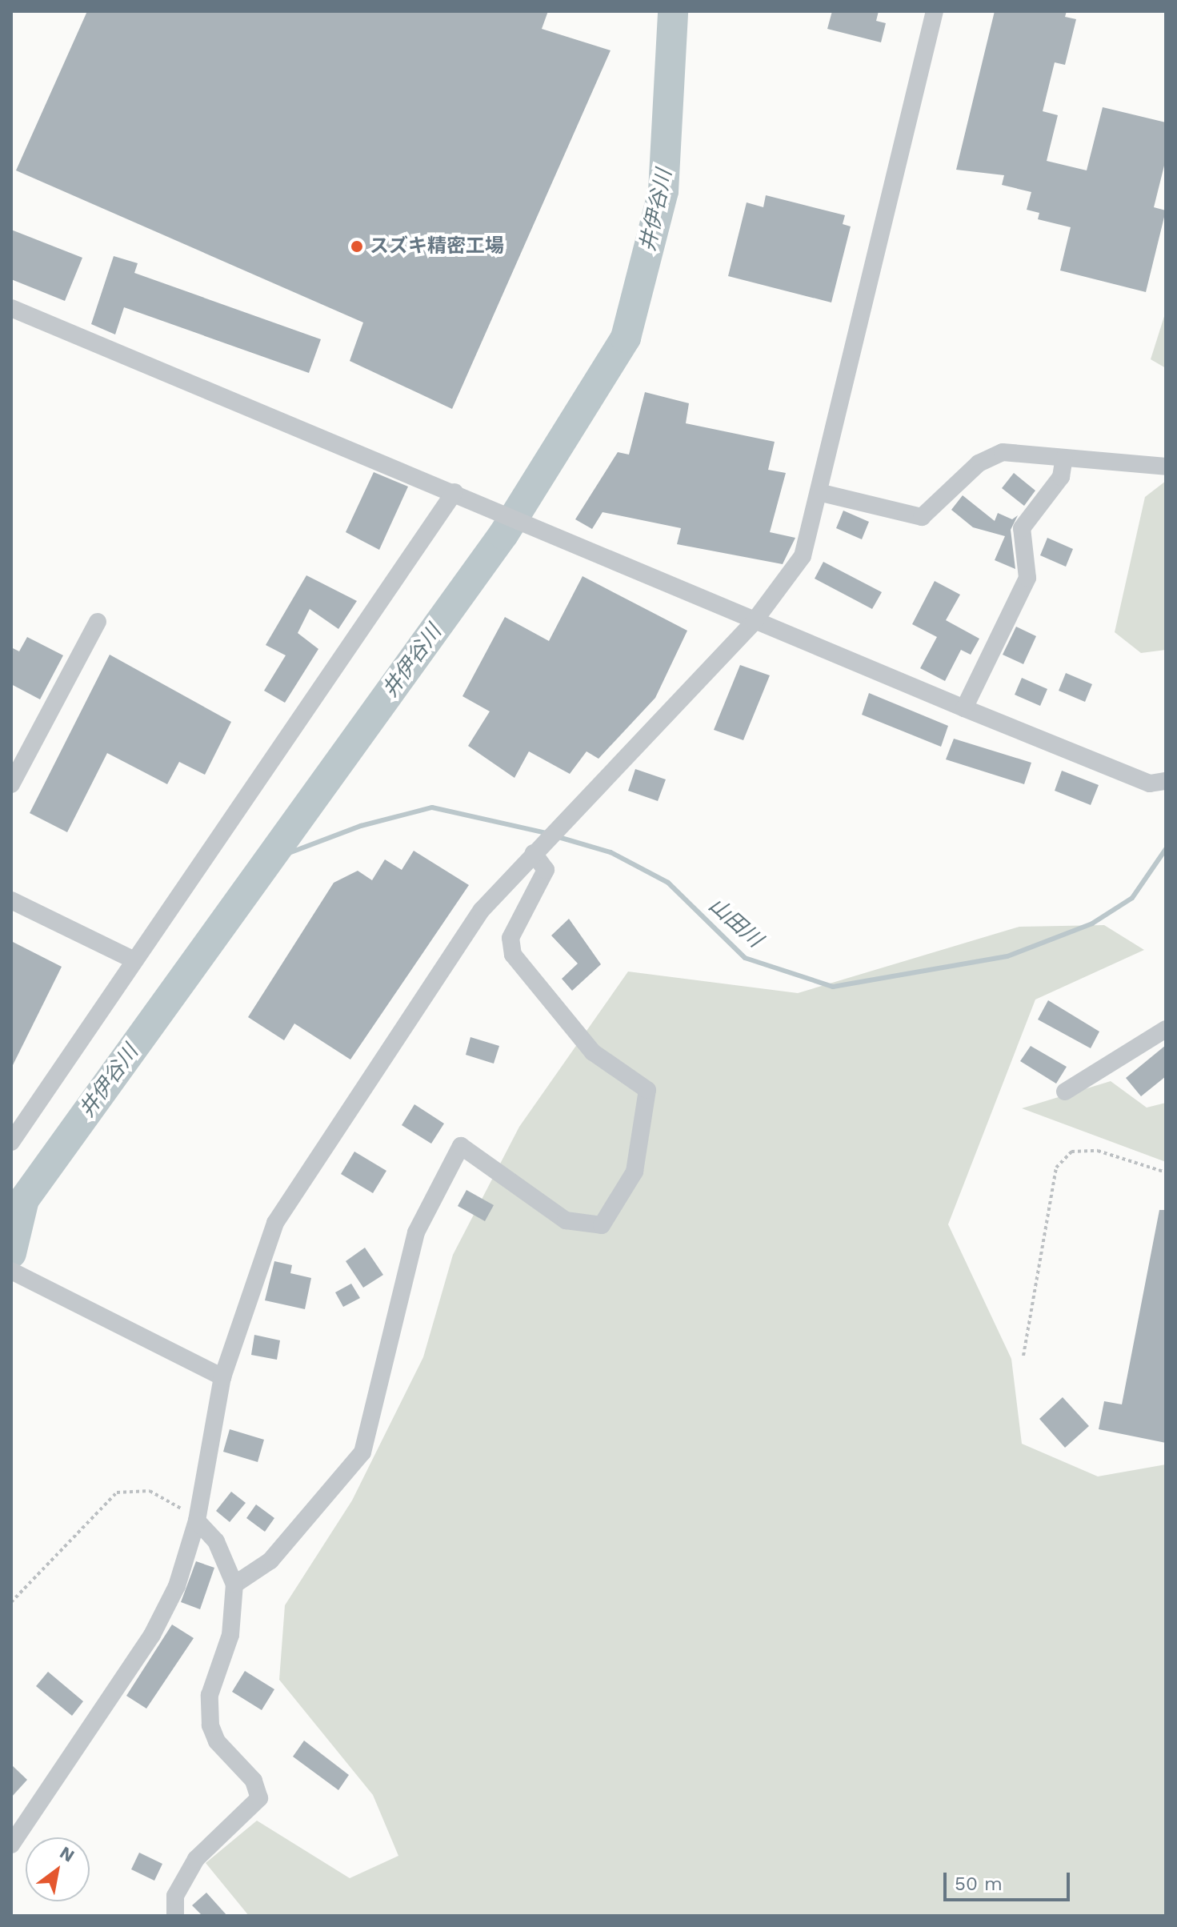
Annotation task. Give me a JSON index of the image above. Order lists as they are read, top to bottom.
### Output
{
  "water": ["井伊谷川", "山田川"],
  "places": ["スズキ精密工場"],
  "scale_bar": "50 m",
  "north": "top right"
}
